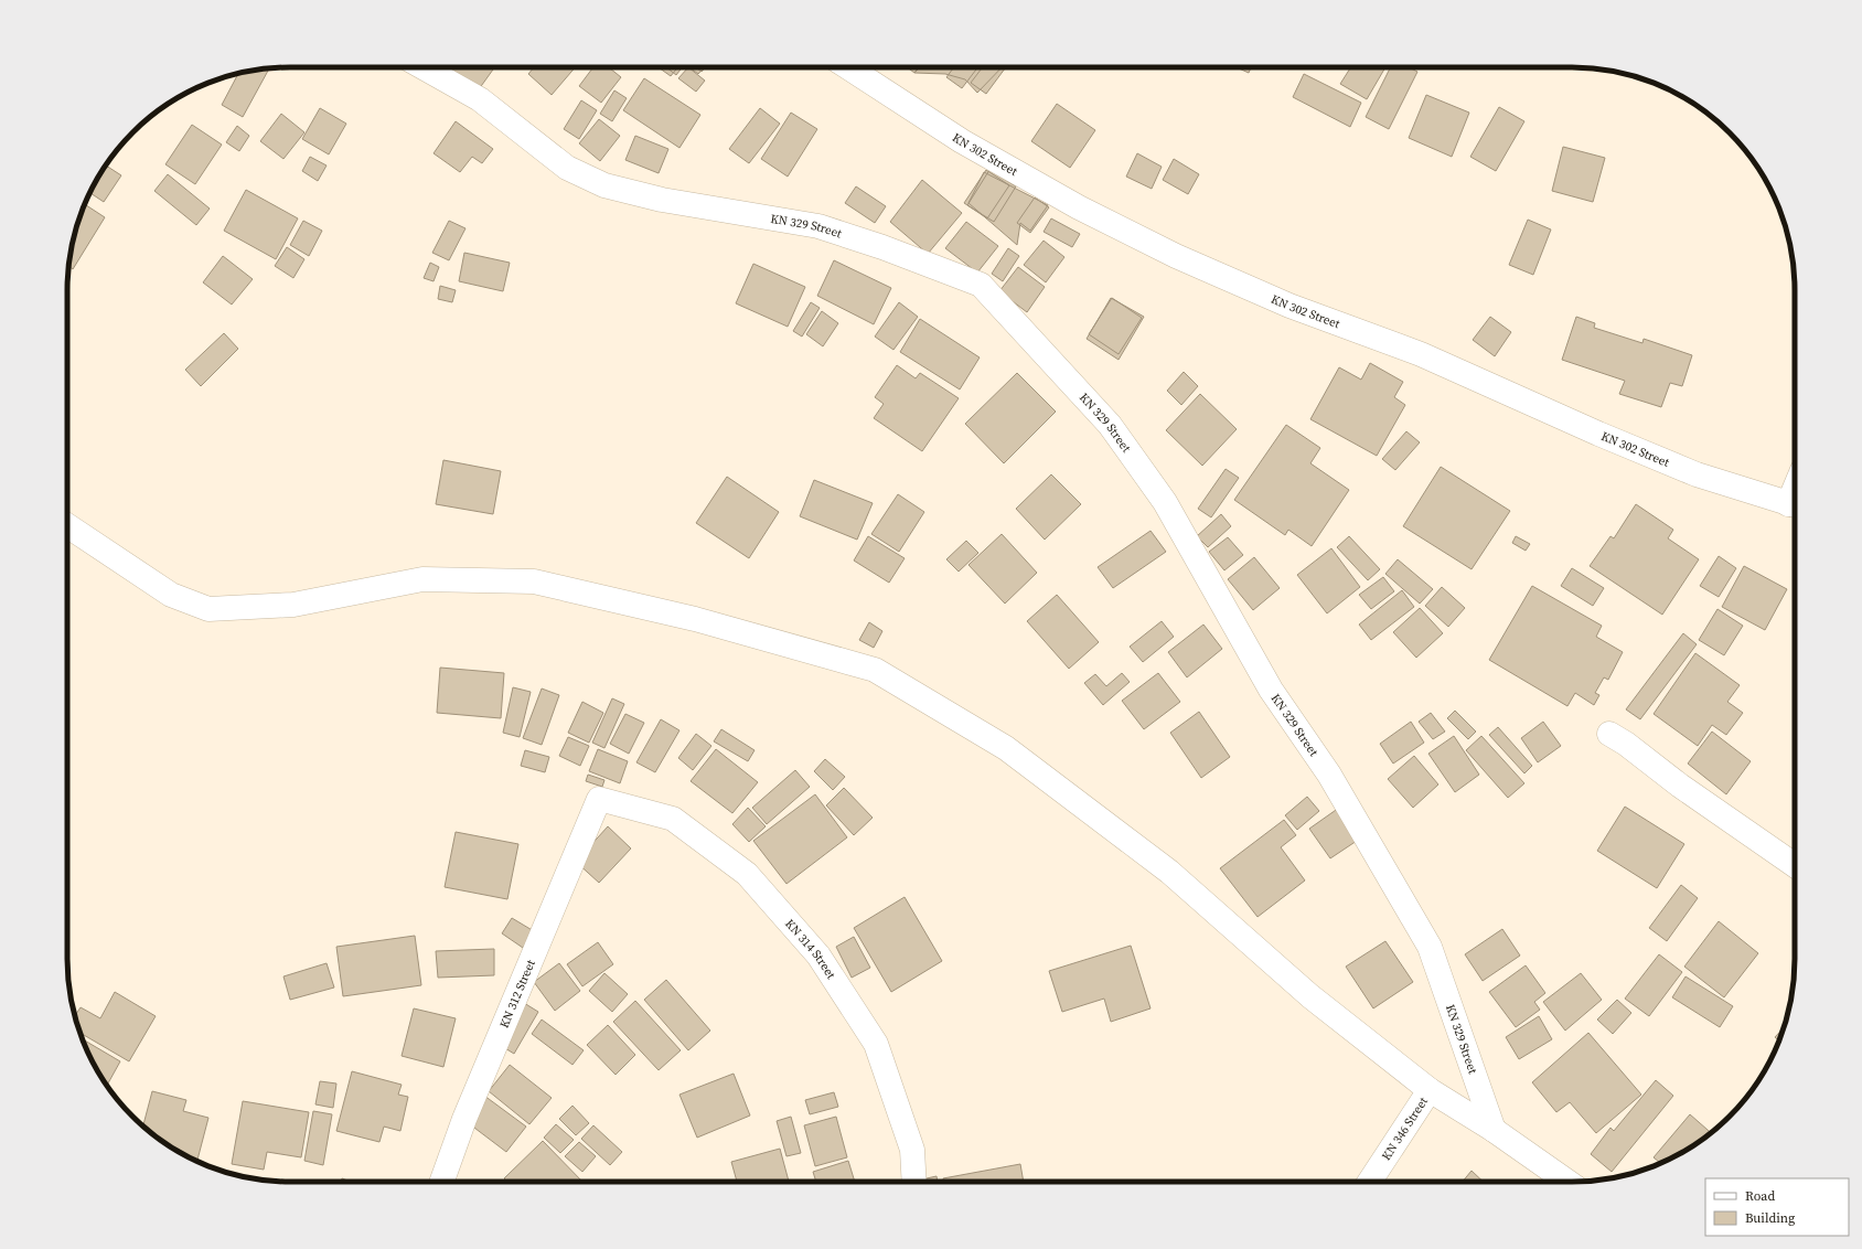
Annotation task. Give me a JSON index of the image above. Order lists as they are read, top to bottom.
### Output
{
  "streets": {
    "street": [
      "KN 302 Street",
      "KN 329 Street",
      "KN 314 Street",
      "KN 312 Street",
      "KN 346 Street"
    ]
  },
  "crossings": [
    ["KN 314 Street", "KN 312 Street"]
  ],
  "legend": ["Road", "Building"]
}
